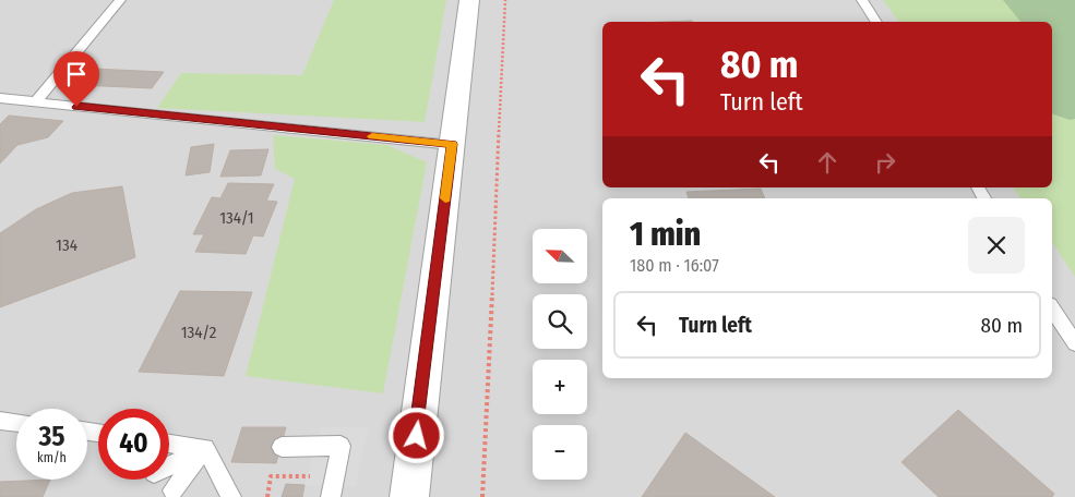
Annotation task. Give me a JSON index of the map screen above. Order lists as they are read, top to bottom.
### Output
{
  "house_numbers": ["134/1", "134", "134/2"],
  "north": "top left",
  "page": {
    "turn": ["80 m", "Turn left"],
    "heading": ["1 min", "180 m · 16:07"],
    "map_buttons": ["+", "−"],
    "list": [
      {
        "name": "Turn left",
        "value": "80 m"
      }
    ],
    "speed": "35 km/h",
    "limit": "40"
  }
}
